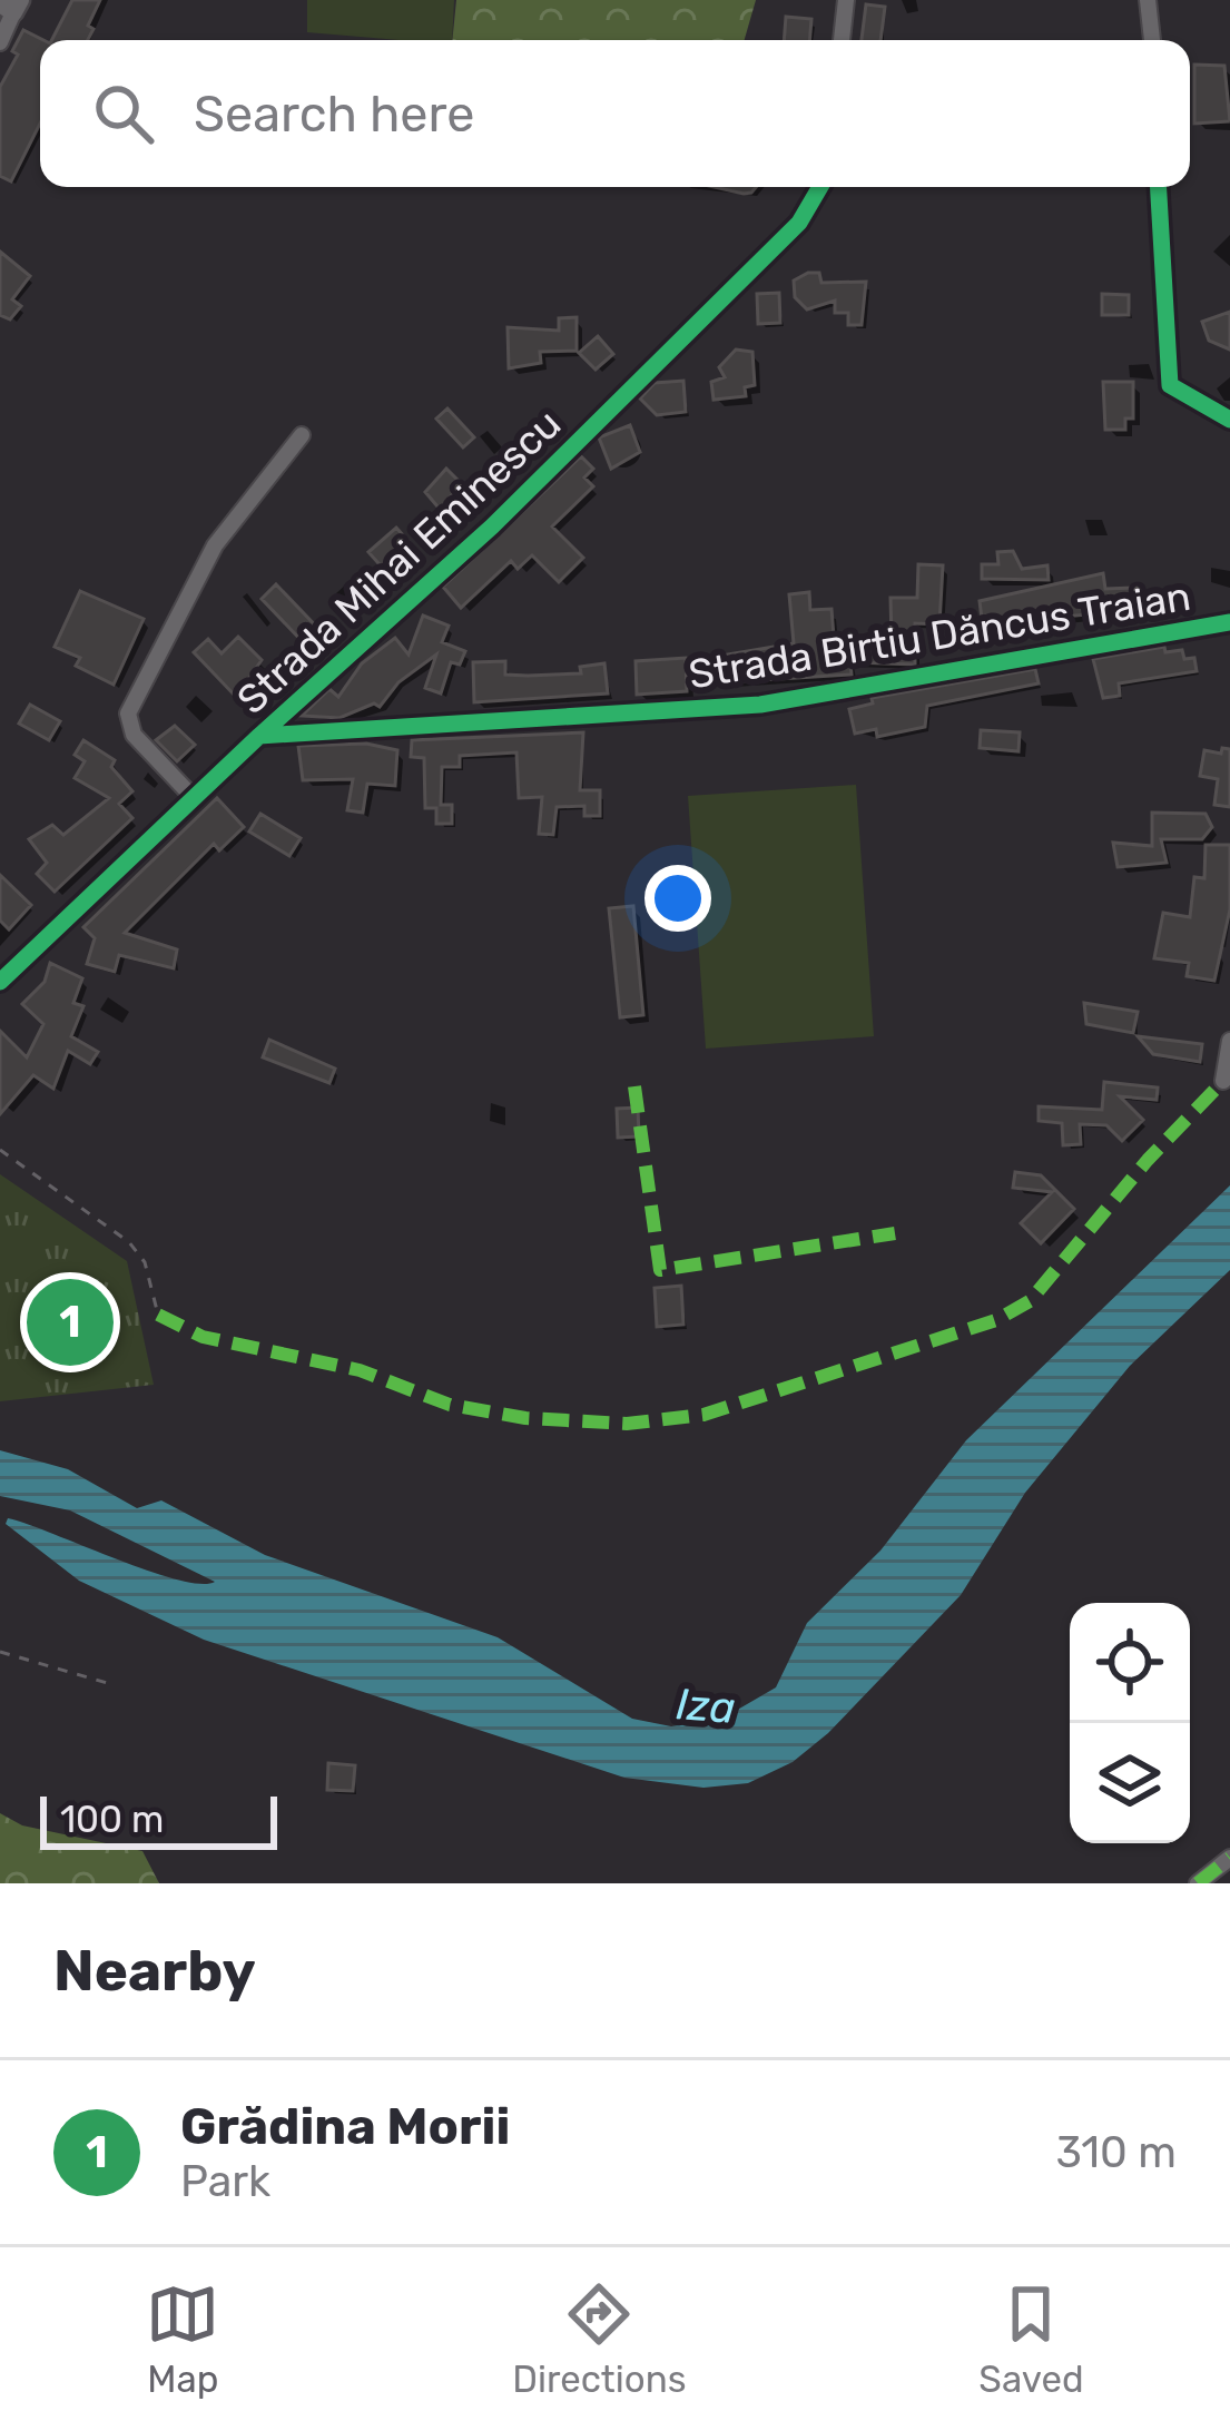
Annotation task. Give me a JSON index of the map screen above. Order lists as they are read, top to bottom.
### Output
{
  "streets": {
    "street": ["Strada Mihai Eminescu", "Strada Birtiu Dăncus Traian"]
  },
  "crossings": [
    ["Strada Mihai Eminescu", "Strada Birtiu Dăncus Traian"]
  ],
  "water": ["Iza"],
  "scale_bar": "100 m",
  "page": {
    "search": "Search here",
    "pins": "1",
    "scale": "100 m",
    "heading": "Nearby",
    "list": [
      {
        "mark": "1",
        "name": "Grădina Morii",
        "note": "Park",
        "value": "310 m"
      }
    ],
    "nav": ["Map", "Directions", "Saved"]
  }
}
